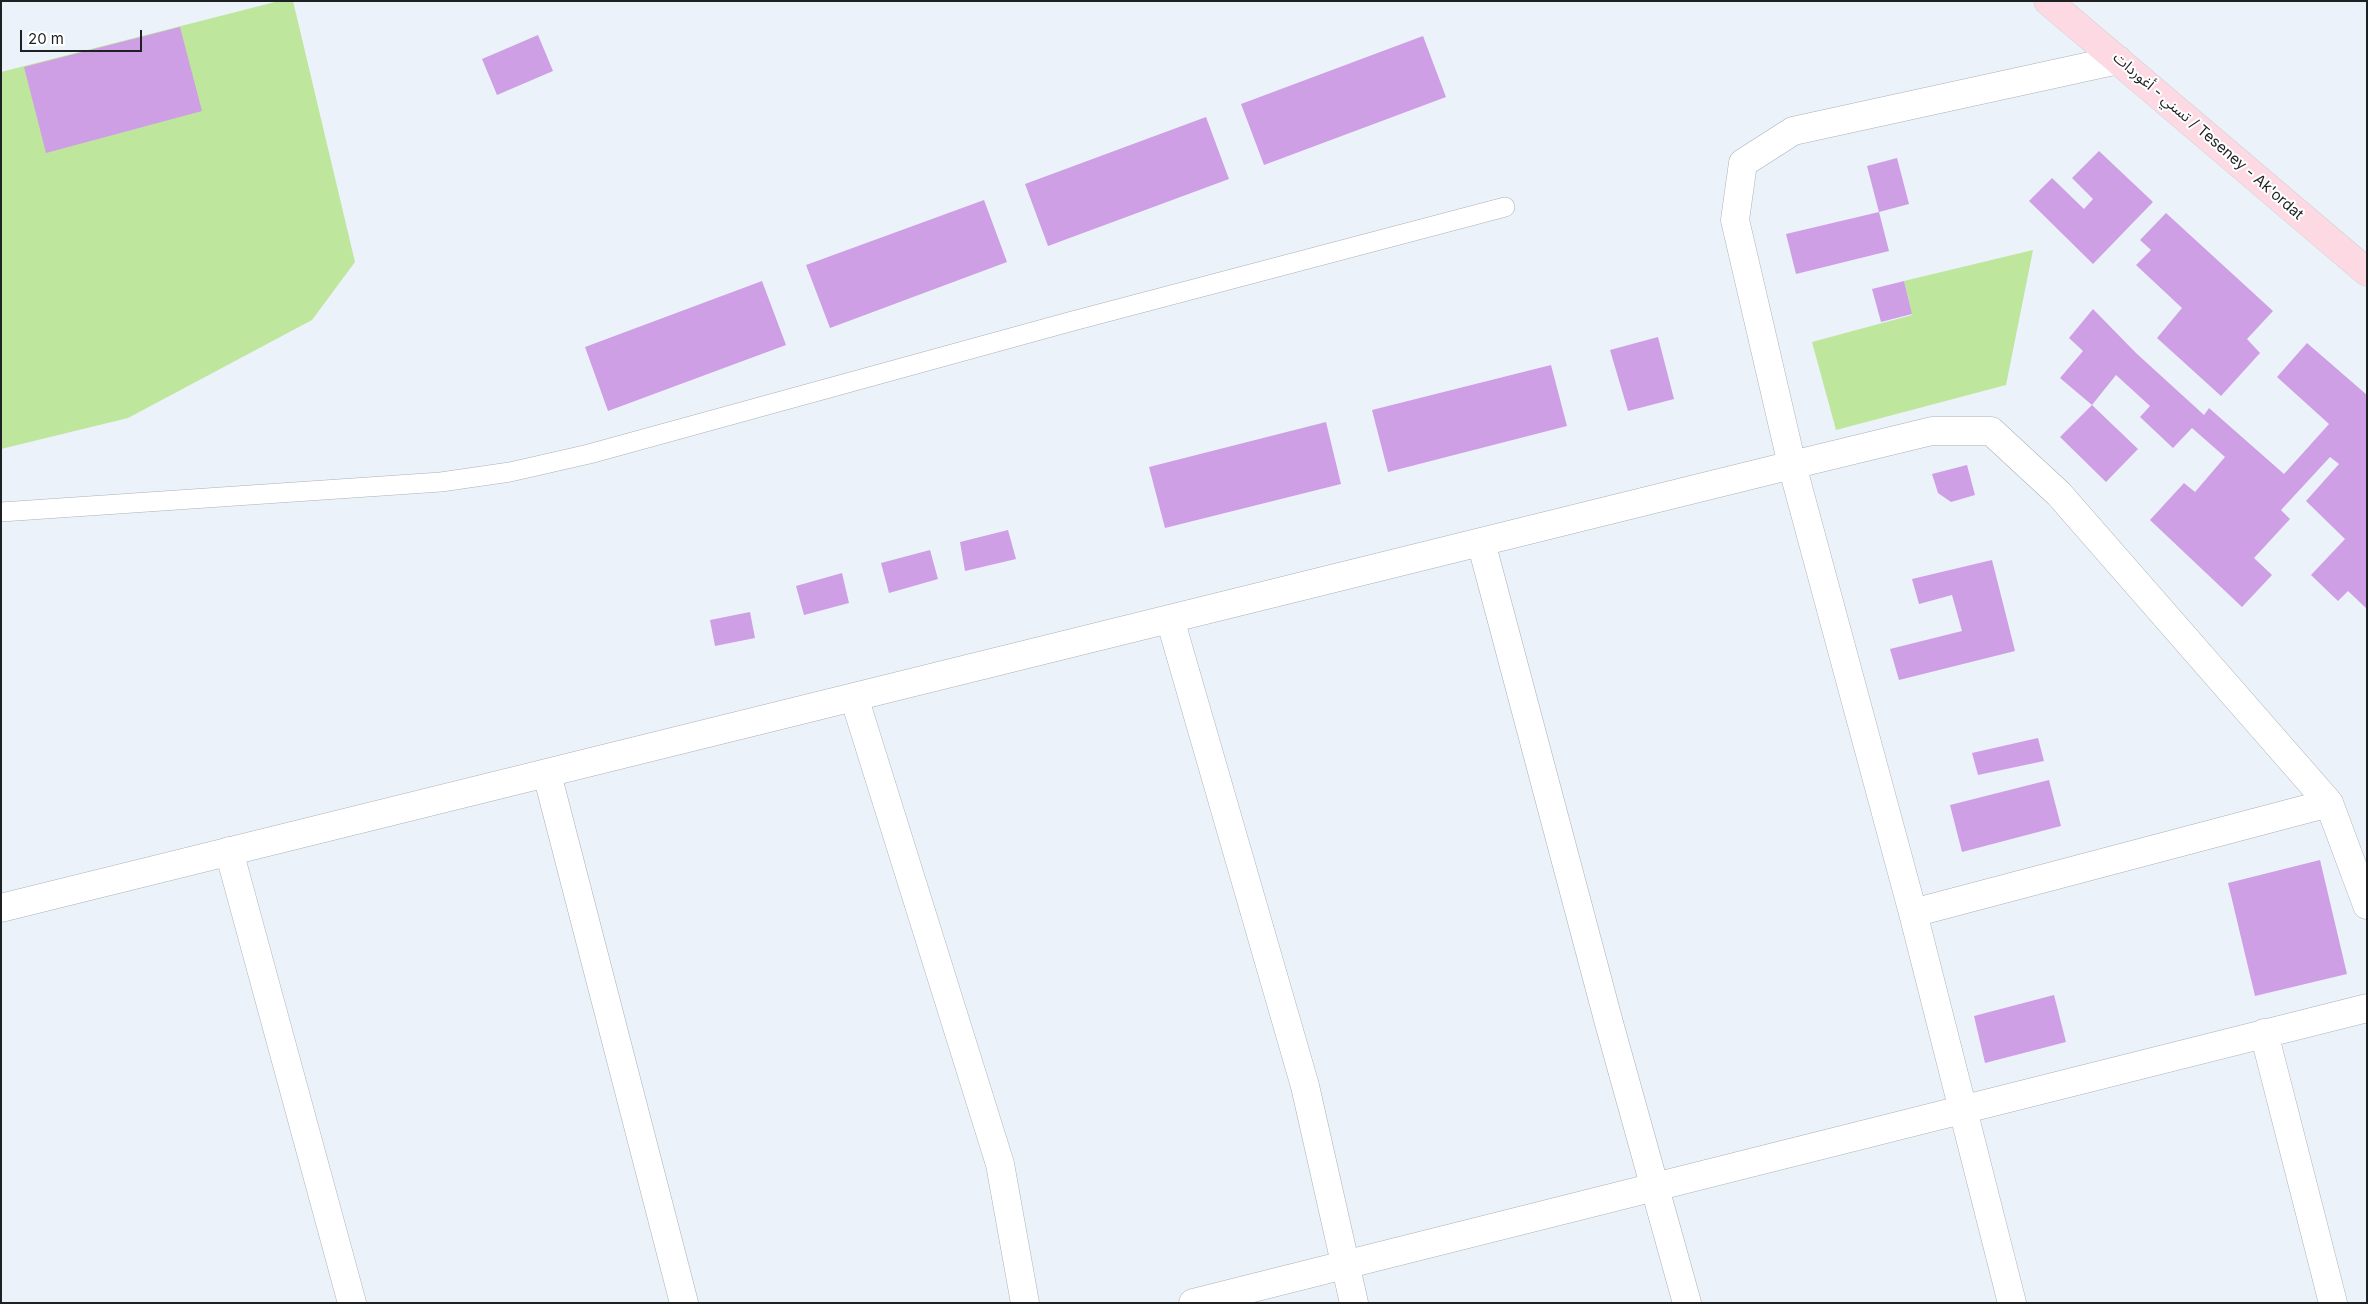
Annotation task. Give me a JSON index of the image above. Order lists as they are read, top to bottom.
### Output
{
  "streets": {
    "main road": ["تسني - أغوردات / Teseney - Ak'ordat"]
  },
  "scale_bar": "20 m"
}
